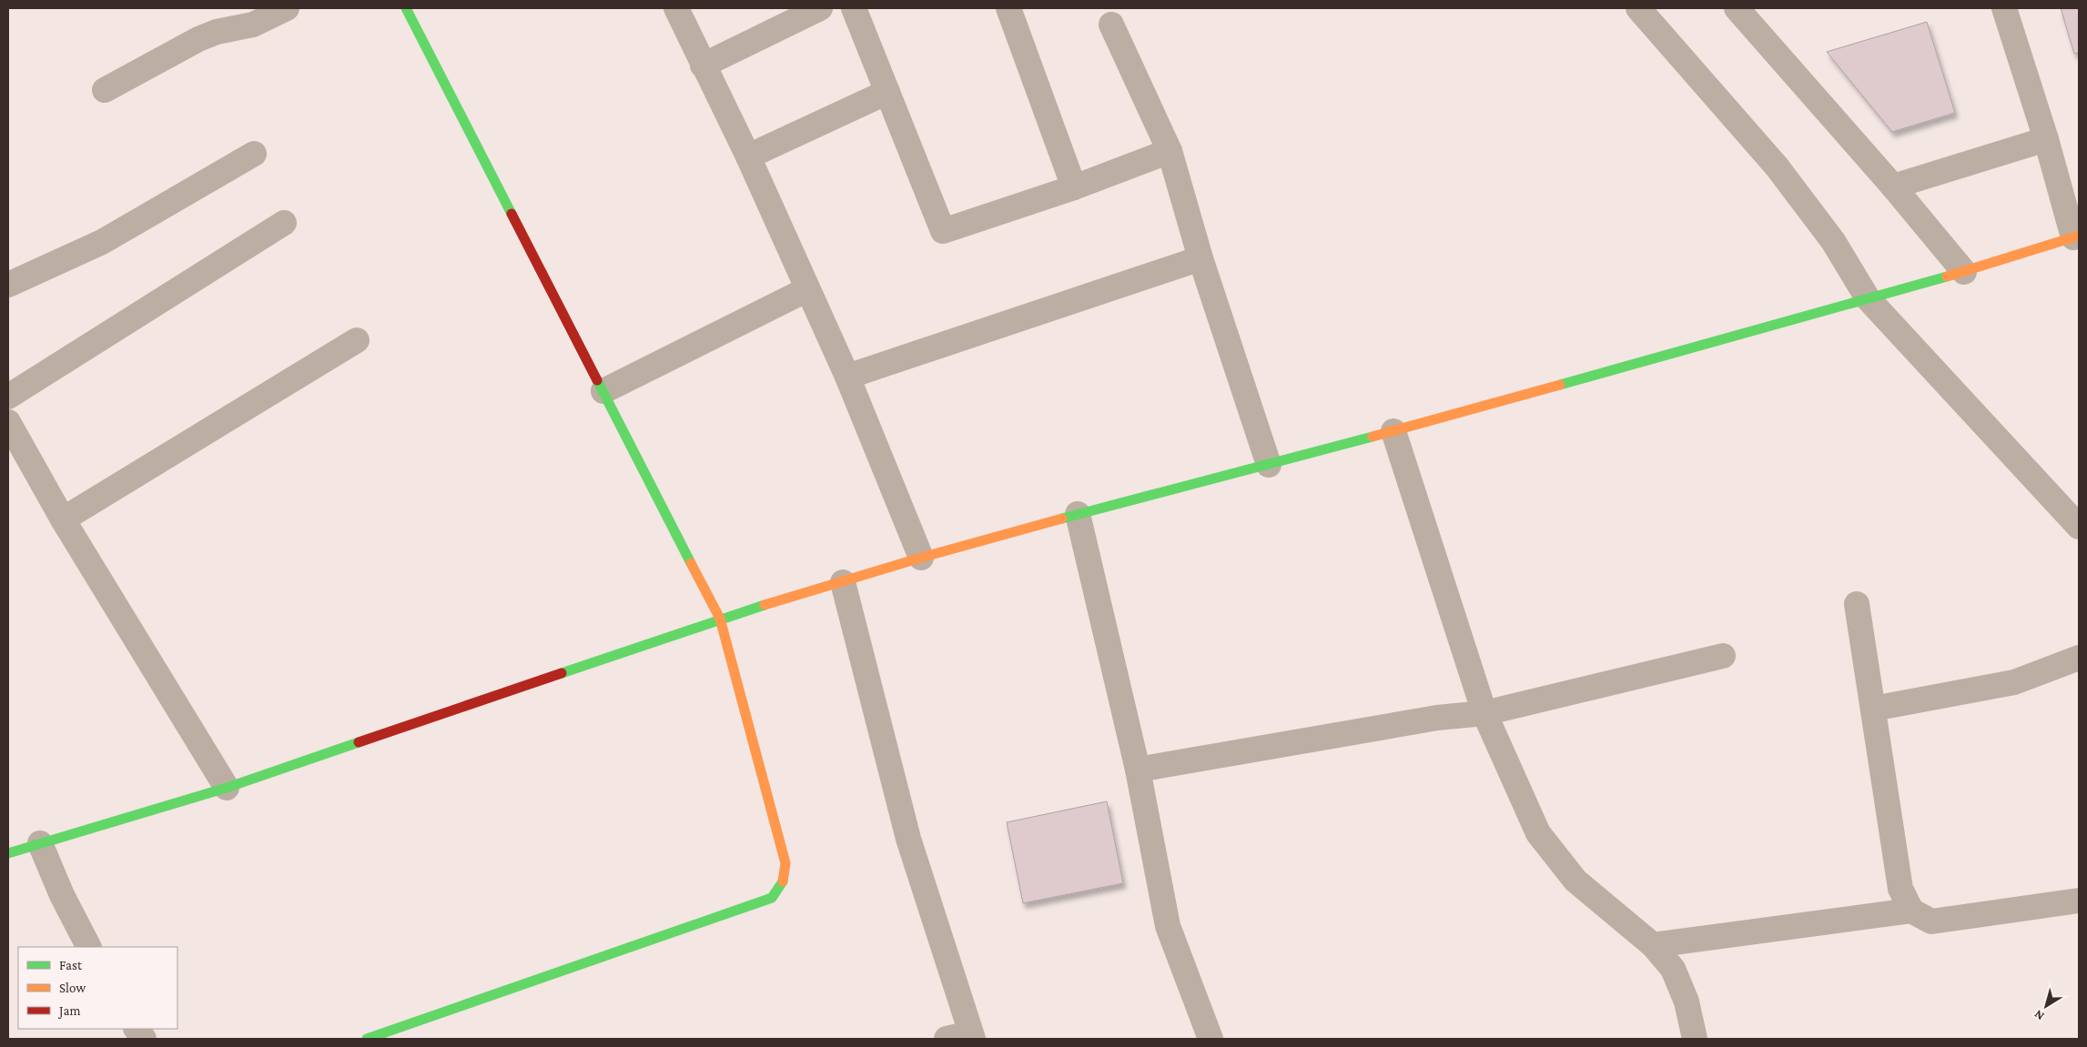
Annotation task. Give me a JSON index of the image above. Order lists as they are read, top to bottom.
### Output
{
  "legend": ["Fast", "Slow", "Jam"],
  "north": "bottom left"
}
